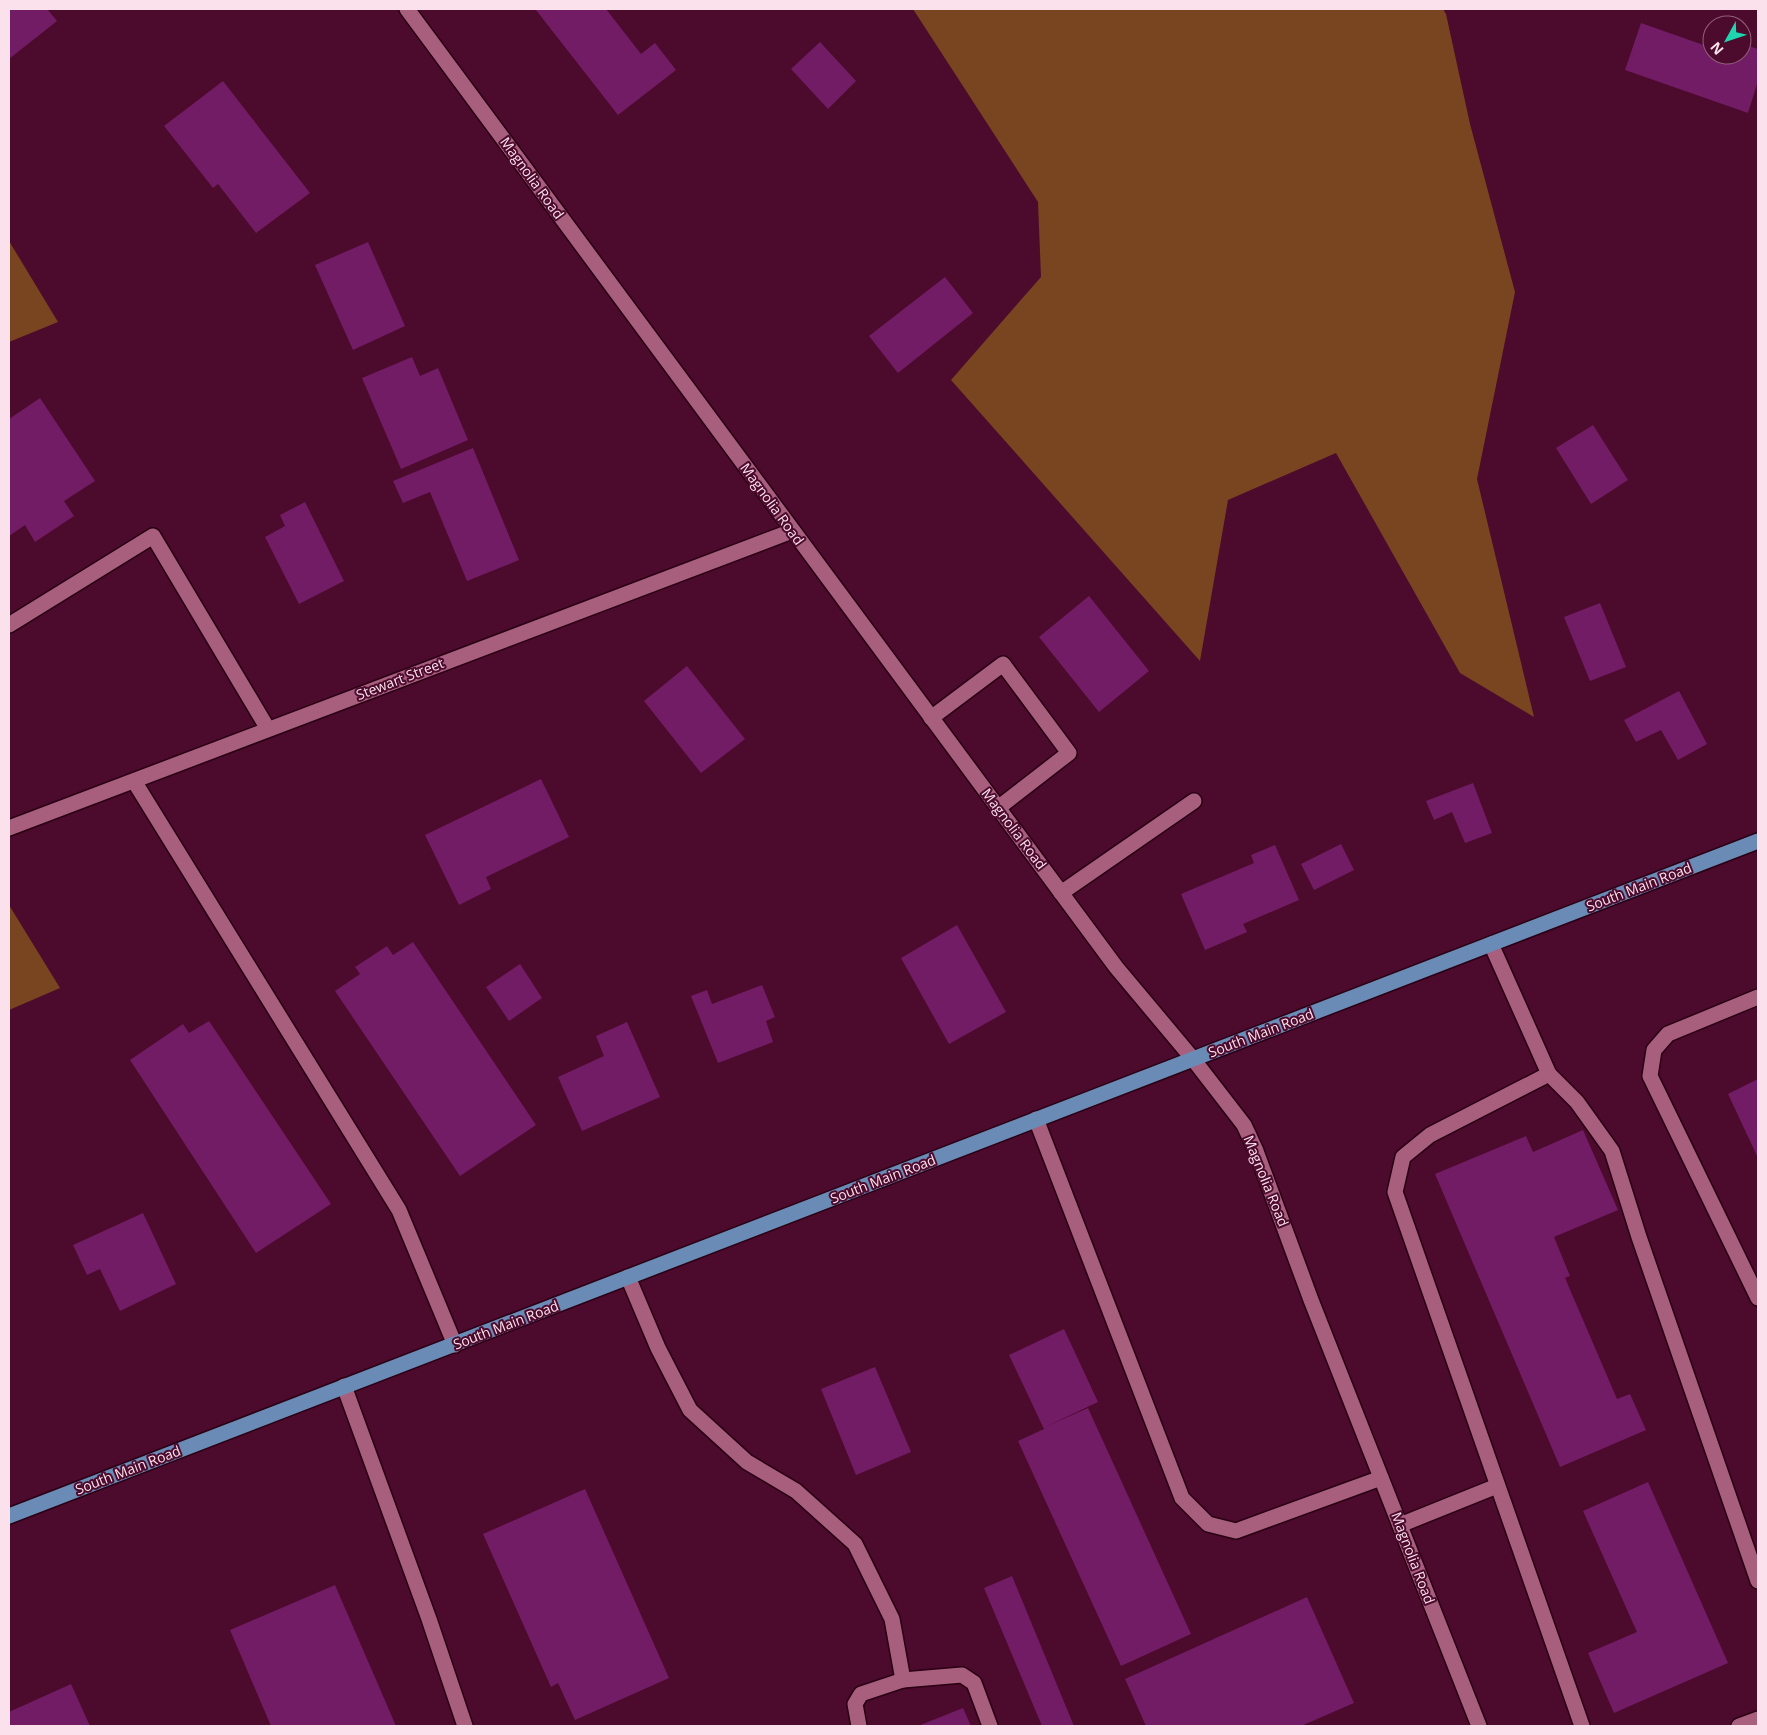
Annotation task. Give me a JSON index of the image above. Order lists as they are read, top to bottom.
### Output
{
  "streets": {
    "main road": ["South Main Road"],
    "street": ["Magnolia Road", "Stewart Street"]
  },
  "crossings": [
    ["Magnolia Road", "Stewart Street"],
    ["Magnolia Road", "South Main Road"]
  ],
  "north": "bottom left"
}
